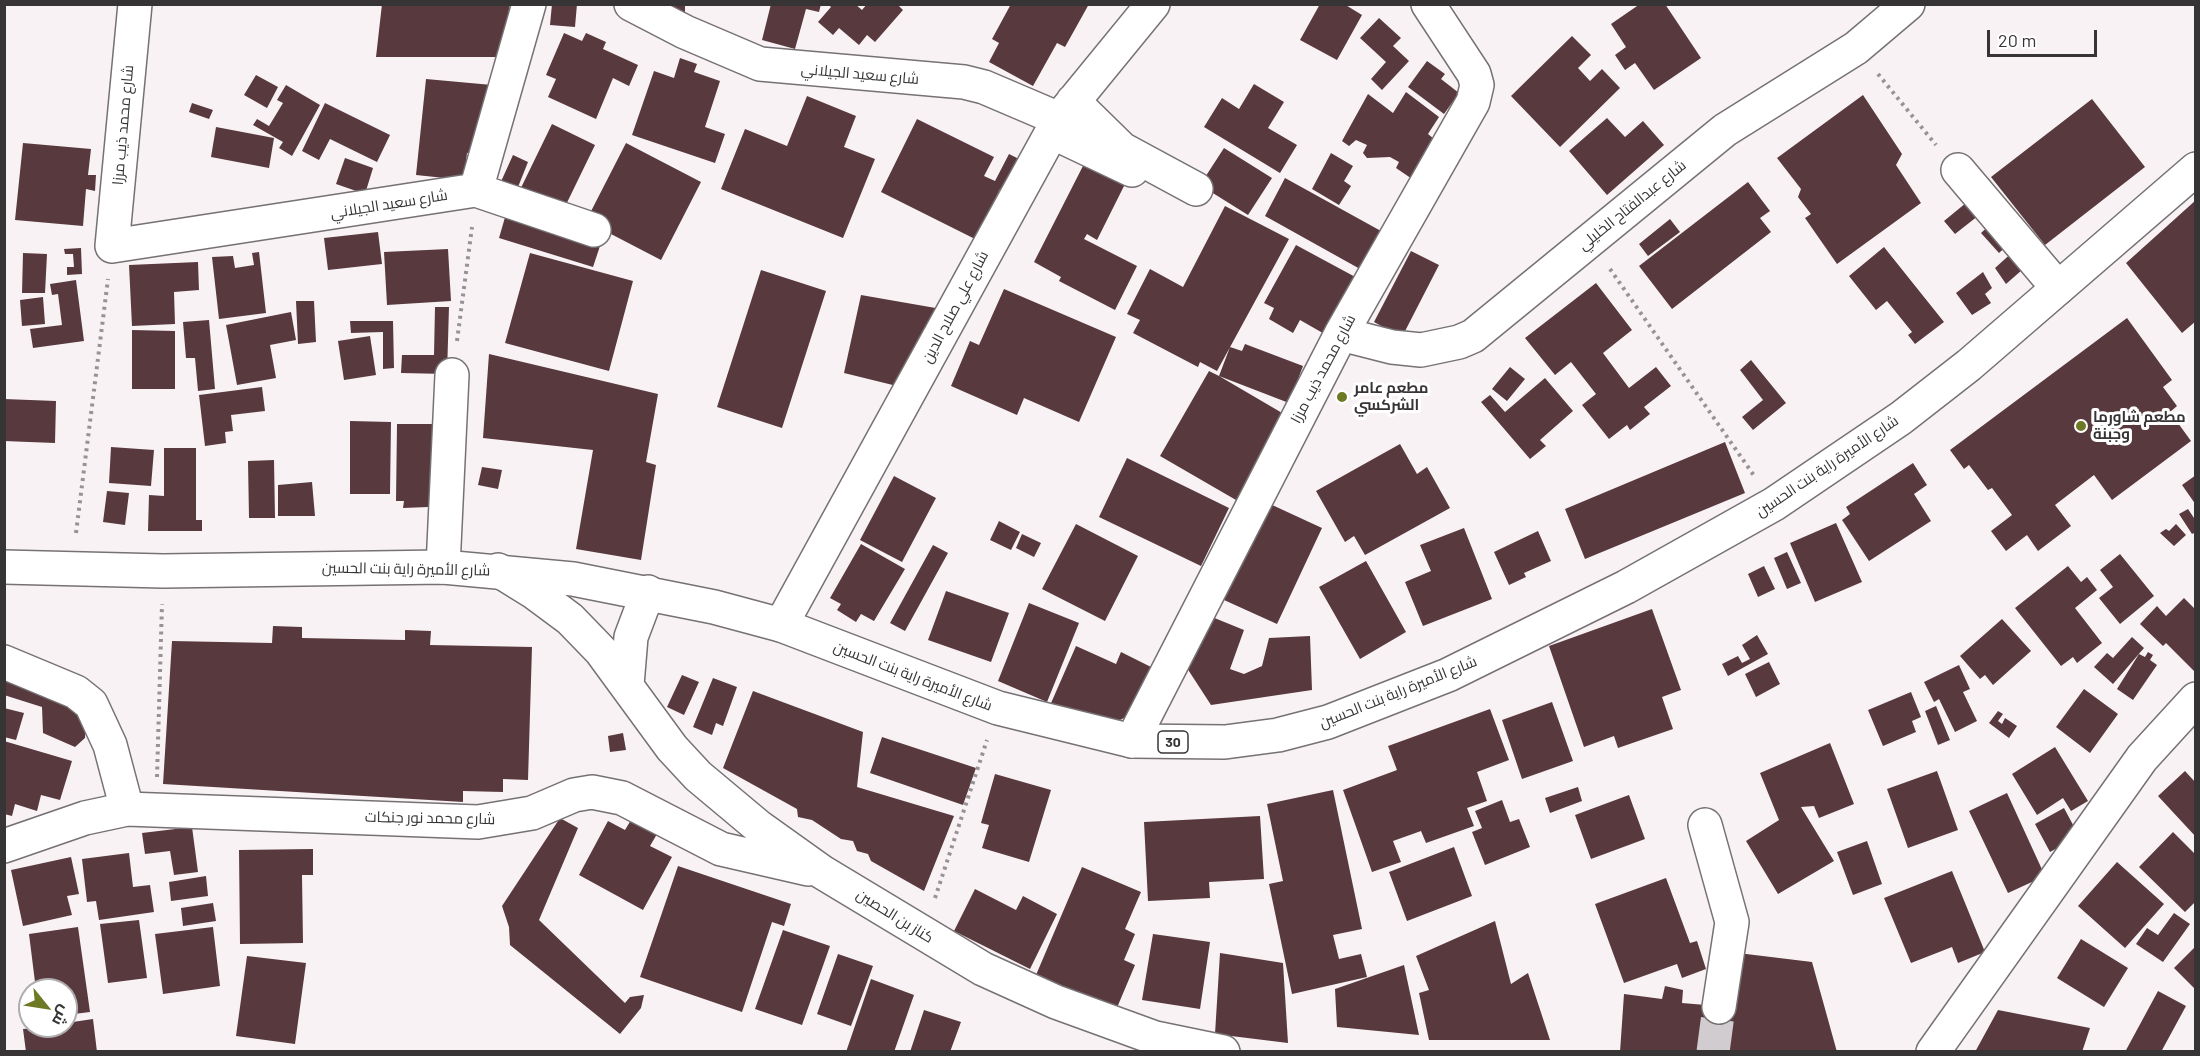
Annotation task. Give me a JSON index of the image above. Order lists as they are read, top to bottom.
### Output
{
  "streets": {
    "street": [
      "شارع سعيد الجيلاني",
      "شارع محمد ذيب مرزا",
      "شارع عبدالفتاح الخليلي",
      "شارع علي صلاح الدين",
      "شارع الأميرة راية بنت الحسين",
      "30",
      "شارع محمد نور جنكات",
      "كناز بن الحصين"
    ]
  },
  "crossings": [
    ["شارع سعيد الجيلاني", "شارع محمد ذيب مرزا"],
    ["شارع سعيد الجيلاني", "شارع علي صلاح الدين"],
    ["شارع محمد ذيب مرزا", "شارع عبدالفتاح الخليلي"],
    ["شارع محمد ذيب مرزا", "شارع الأميرة راية بنت الحسين"],
    ["شارع علي صلاح الدين", "شارع الأميرة راية بنت الحسين"],
    ["شارع الأميرة راية بنت الحسين", "كناز بن الحصين"],
    ["شارع محمد نور جنكات", "كناز بن الحصين"]
  ],
  "places": ["مطعم عامر الشركسي", "مطعم شاورما وجبنة"],
  "scale_bar": "20 m",
  "north": "bottom right"
}
